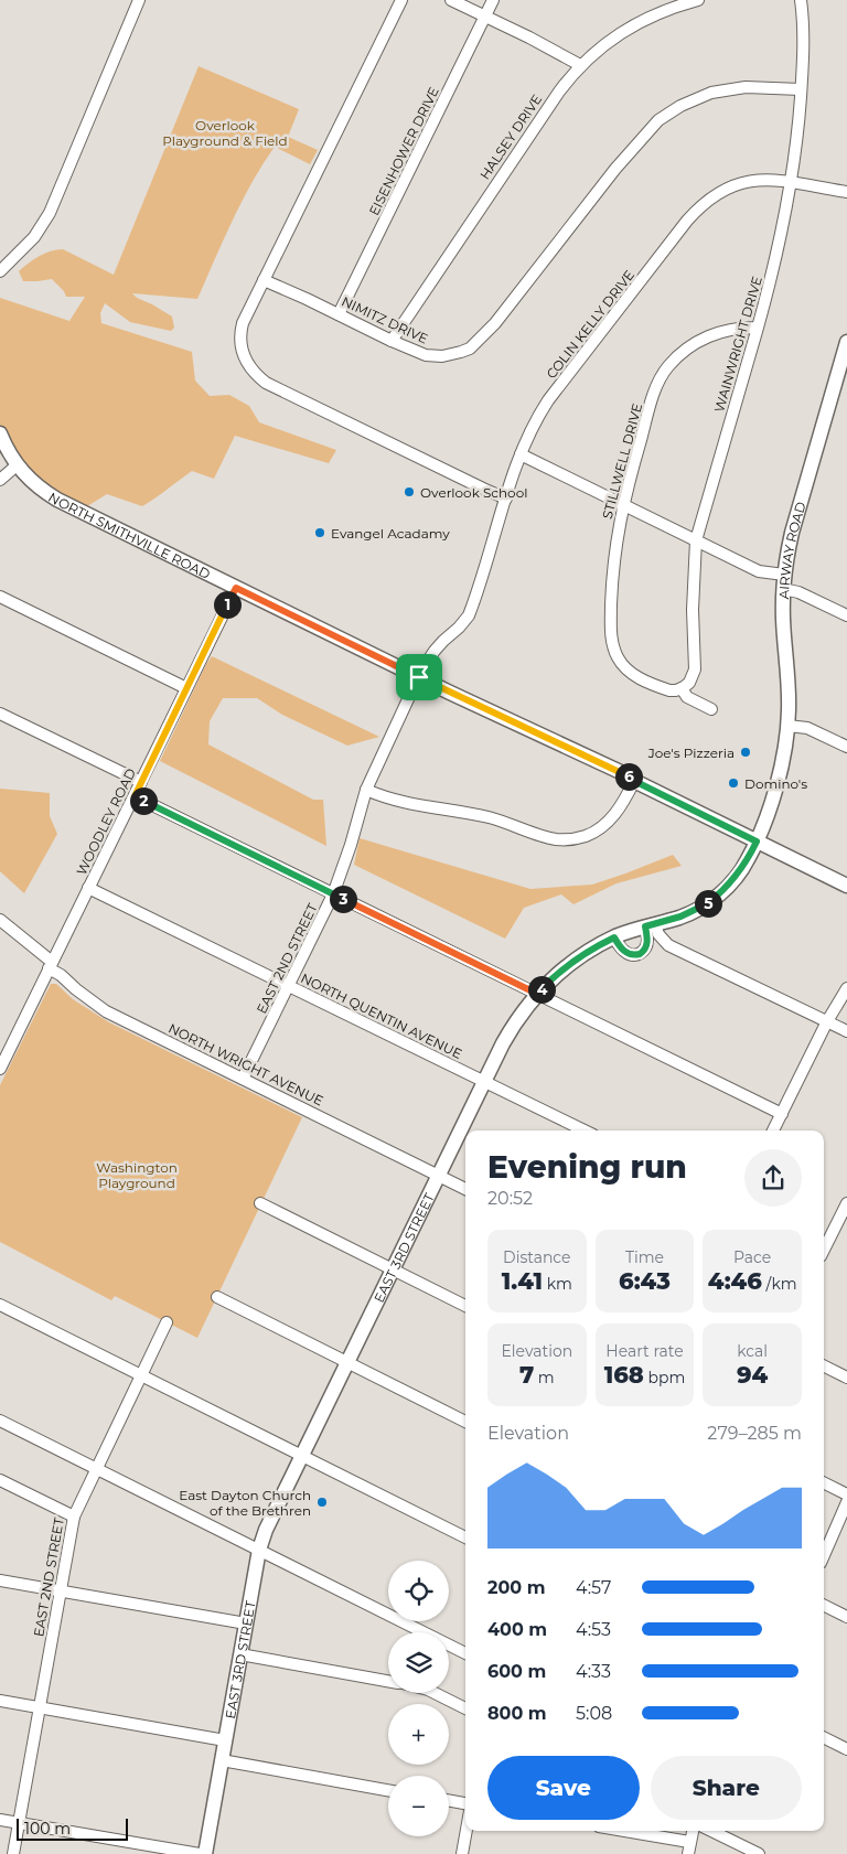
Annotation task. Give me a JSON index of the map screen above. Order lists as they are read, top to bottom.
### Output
{
  "streets": {
    "main road": ["NORTH SMITHVILLE ROAD", "AIRWAY ROAD", "EAST 3RD STREET"],
    "street": [
      "HALSEY DRIVE",
      "EISENHOWER DRIVE",
      "NIMITZ DRIVE",
      "COLIN KELLY DRIVE",
      "WAINWRIGHT DRIVE",
      "STILLWELL DRIVE",
      "WOODLEY ROAD",
      "EAST 2ND STREET",
      "NORTH QUENTIN AVENUE",
      "NORTH WRIGHT AVENUE"
    ]
  },
  "crossings": [
    ["HALSEY DRIVE", "NIMITZ DRIVE"],
    ["EISENHOWER DRIVE", "NIMITZ DRIVE"],
    ["NIMITZ DRIVE", "WAINWRIGHT DRIVE"],
    ["COLIN KELLY DRIVE", "WAINWRIGHT DRIVE"],
    ["COLIN KELLY DRIVE", "EAST 2ND STREET"],
    ["WAINWRIGHT DRIVE", "STILLWELL DRIVE"],
    ["NORTH SMITHVILLE ROAD", "WOODLEY ROAD"],
    ["NORTH SMITHVILLE ROAD", "EAST 2ND STREET"],
    ["NORTH SMITHVILLE ROAD", "EAST 3RD STREET"],
    ["AIRWAY ROAD", "EAST 3RD STREET"],
    ["WOODLEY ROAD", "NORTH QUENTIN AVENUE"],
    ["WOODLEY ROAD", "NORTH WRIGHT AVENUE"],
    ["EAST 2ND STREET", "NORTH QUENTIN AVENUE"],
    ["EAST 2ND STREET", "NORTH WRIGHT AVENUE"],
    ["NORTH QUENTIN AVENUE", "EAST 3RD STREET"],
    ["NORTH WRIGHT AVENUE", "EAST 3RD STREET"]
  ],
  "parks": ["Overlook Playground & Field", "Washington Playground"],
  "places": [
    "Overlook School",
    "Evangel Acadamy",
    "Joe's Pizzeria",
    "Domino's",
    "East Dayton Church of the Brethren"
  ],
  "scale_bar": "100 m",
  "page": {
    "pins": [
      "1",
      "6",
      "2",
      "3",
      "5",
      "4"
    ],
    "heading": ["Evening run", "20:52"],
    "stats": [
      ["Distance", "1.41 km"],
      ["Time", "6:43"],
      ["Pace", "4:46 /km"],
      ["Elevation", "7 m"],
      ["Heart rate", "168 bpm"],
      ["kcal", "94"]
    ],
    "chart": ["Elevation", "279–285 m"],
    "map_buttons": ["+", "−"],
    "list": [
      {
        "name": "200 m",
        "note": "4:57"
      },
      {
        "name": "400 m",
        "note": "4:53"
      },
      {
        "name": "600 m",
        "note": "4:33"
      },
      {
        "name": "800 m",
        "note": "5:08"
      }
    ],
    "buttons": ["Save", "Share"],
    "scale": "100 m"
  }
}
